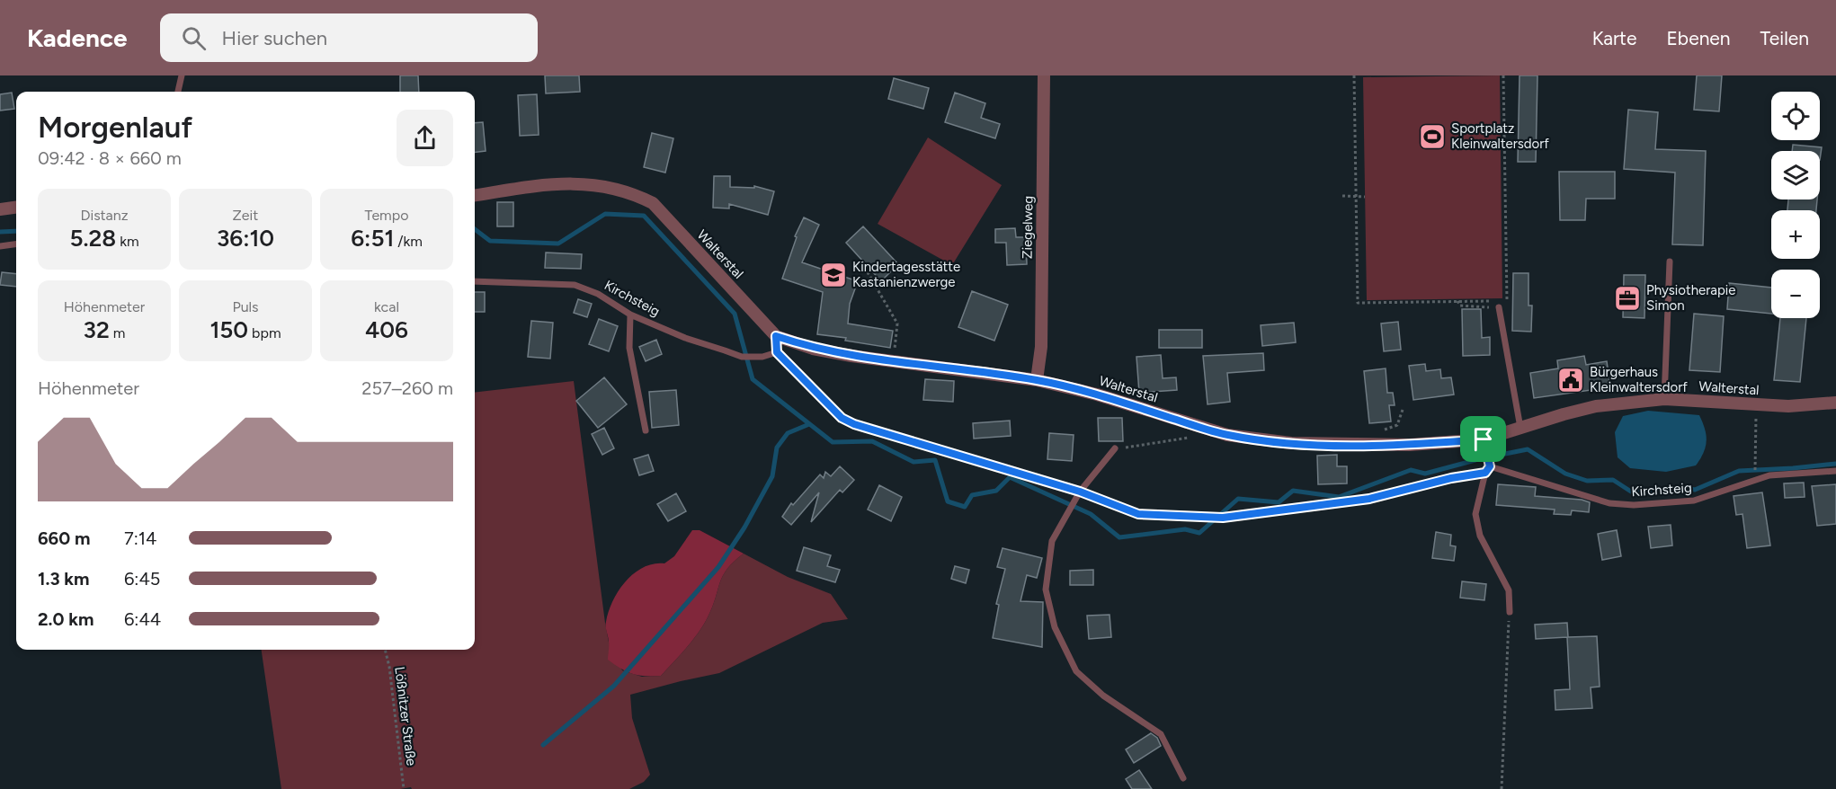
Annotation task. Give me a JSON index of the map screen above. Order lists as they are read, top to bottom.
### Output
{
  "streets": {
    "street": ["Ziegelweg", "Walterstal"],
    "lane": ["Kirchsteig"],
    "path": ["Lößnitzer Straße"]
  },
  "crossings": [
    ["Ziegelweg", "Walterstal"]
  ],
  "places": {
    "sports": ["Sportplatz Kleinwaltersdorf"],
    "school or university": ["Kindertagesstätte Kastanienzwerge"],
    "office": ["Physiotherapie Simon"],
    "public building": ["Bürgerhaus Kleinwaltersdorf"]
  },
  "page": {
    "header": "Kadence",
    "search": "Hier suchen",
    "nav": ["Karte", "Ebenen", "Teilen"],
    "map_buttons": ["+", "−"],
    "heading": ["Morgenlauf", "09:42 · 8 × 660 m"],
    "stats": [
      ["Distanz", "5.28 km"],
      ["Zeit", "36:10"],
      ["Tempo", "6:51 /km"],
      ["Höhenmeter", "32 m"],
      ["Puls", "150 bpm"],
      ["kcal", "406"]
    ],
    "chart": ["Höhenmeter", "257–260 m"],
    "list": [
      {
        "name": "660 m",
        "note": "7:14"
      },
      {
        "name": "1.3 km",
        "note": "6:45"
      },
      {
        "name": "2.0 km",
        "note": "6:44"
      }
    ]
  }
}
